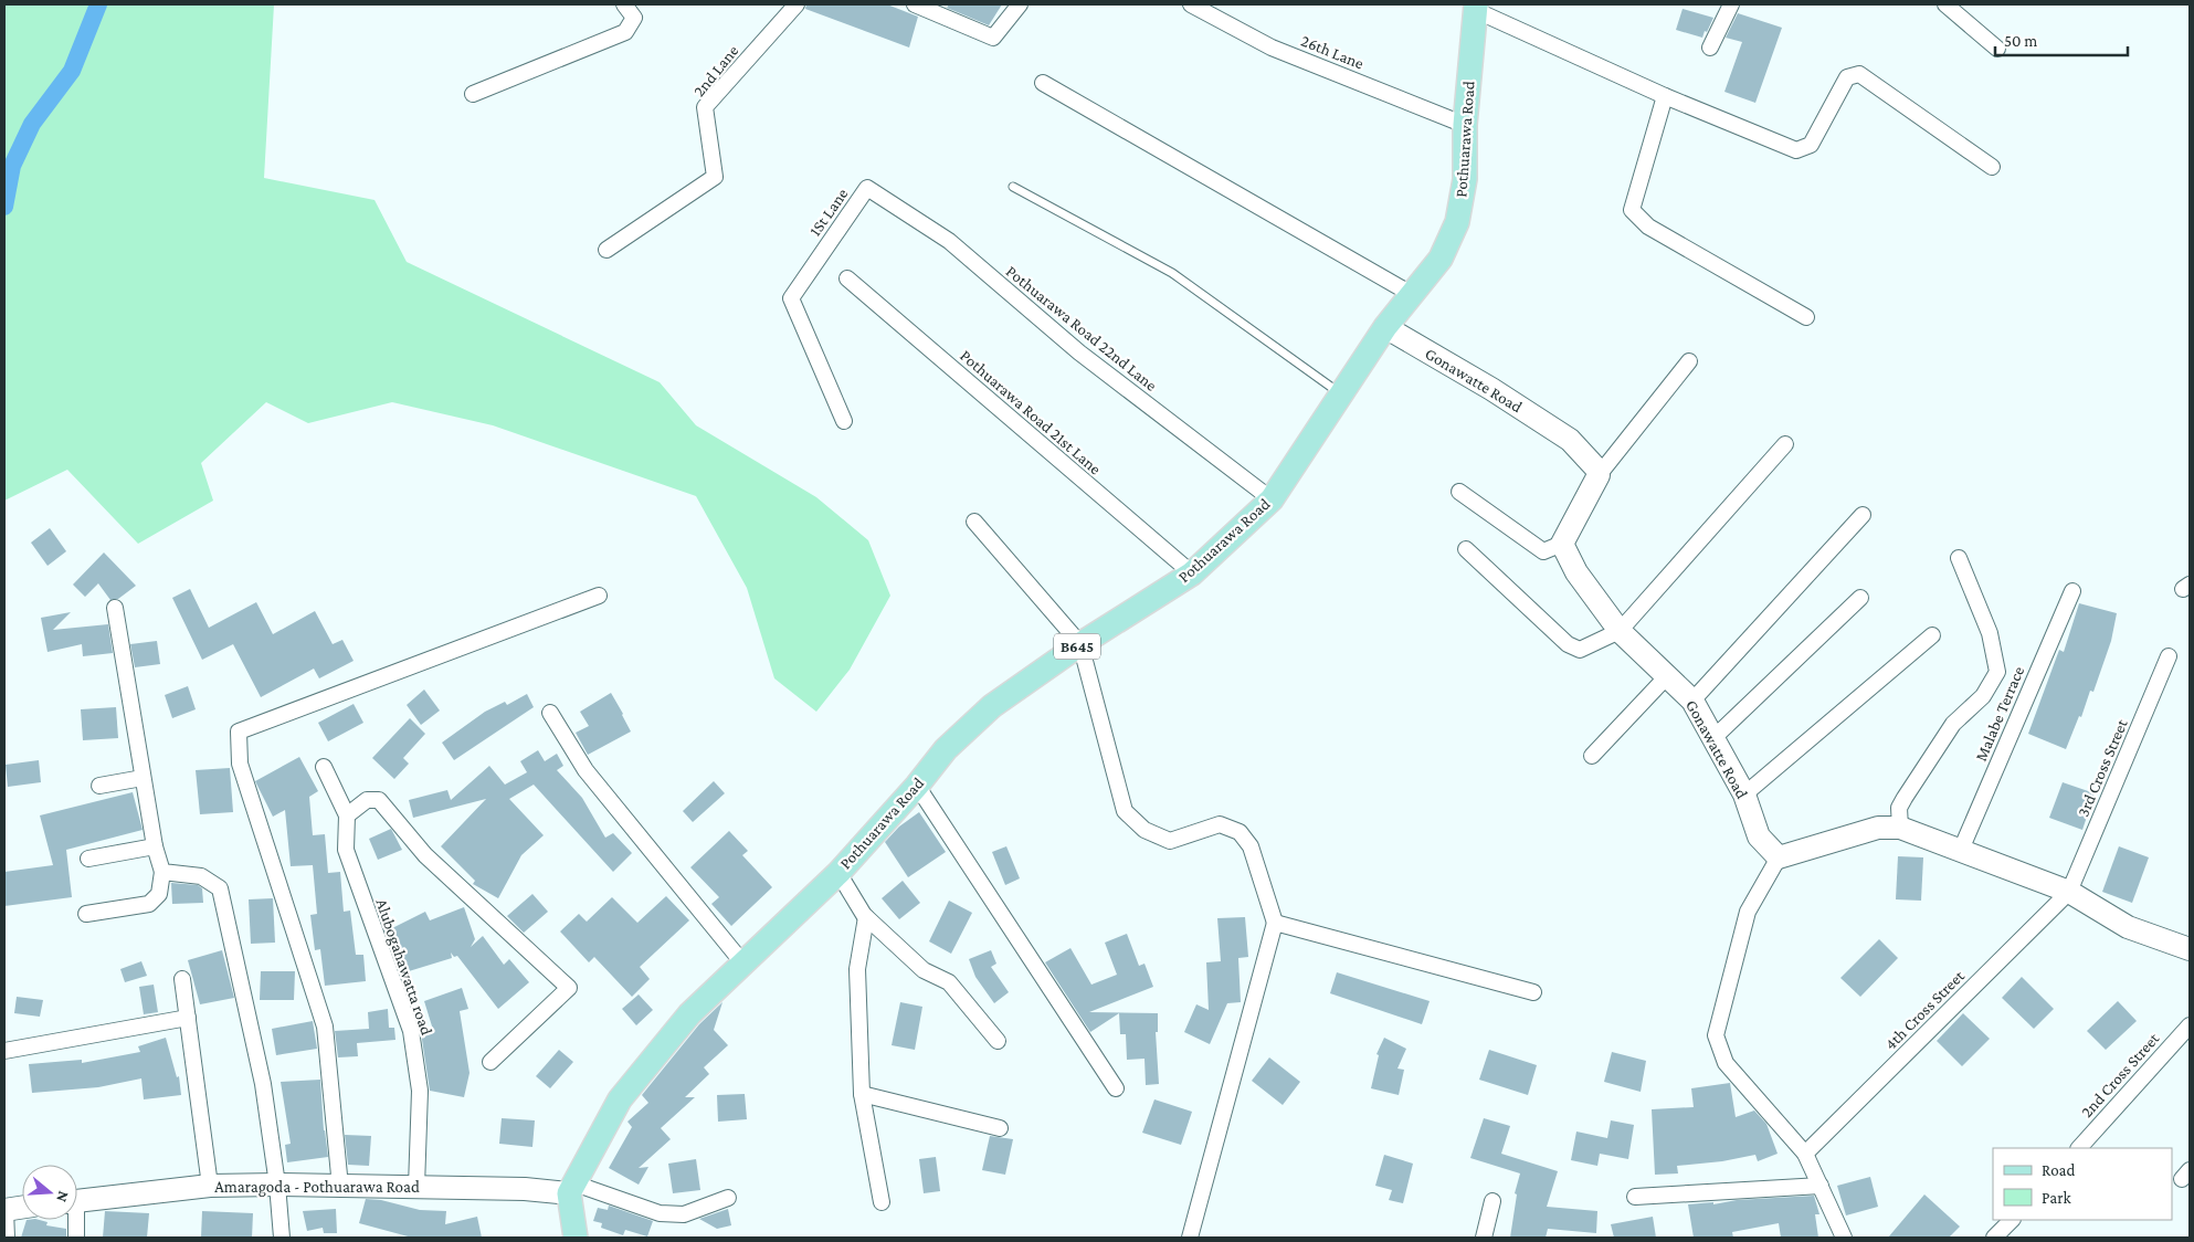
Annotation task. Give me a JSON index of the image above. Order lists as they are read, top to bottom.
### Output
{
  "streets": {
    "main road": ["Pothuarawa Road", "B645"],
    "street": [
      "26th Lane",
      "2nd Lane",
      "1St Lane",
      "Pothuarawa Road 22nd Lane",
      "Gonawatte Road",
      "Pothuarawa Road 21st Lane",
      "Malabe Terrace",
      "3rd Cross Street",
      "Alubogahawatta road",
      "4th Cross Street",
      "2nd Cross Street",
      "Amaragoda - Pothuarawa Road"
    ]
  },
  "crossings": [
    ["26th Lane", "Pothuarawa Road"],
    ["Pothuarawa Road", "Pothuarawa Road 22nd Lane"],
    ["Pothuarawa Road", "Gonawatte Road"],
    ["Pothuarawa Road", "Pothuarawa Road 21st Lane"],
    ["Pothuarawa Road", "Amaragoda - Pothuarawa Road"],
    ["1St Lane", "Pothuarawa Road 22nd Lane"],
    ["3rd Cross Street", "4th Cross Street"],
    ["Alubogahawatta road", "Amaragoda - Pothuarawa Road"]
  ],
  "legend": ["Road", "Park"],
  "scale_bar": "50 m",
  "north": "right"
}
